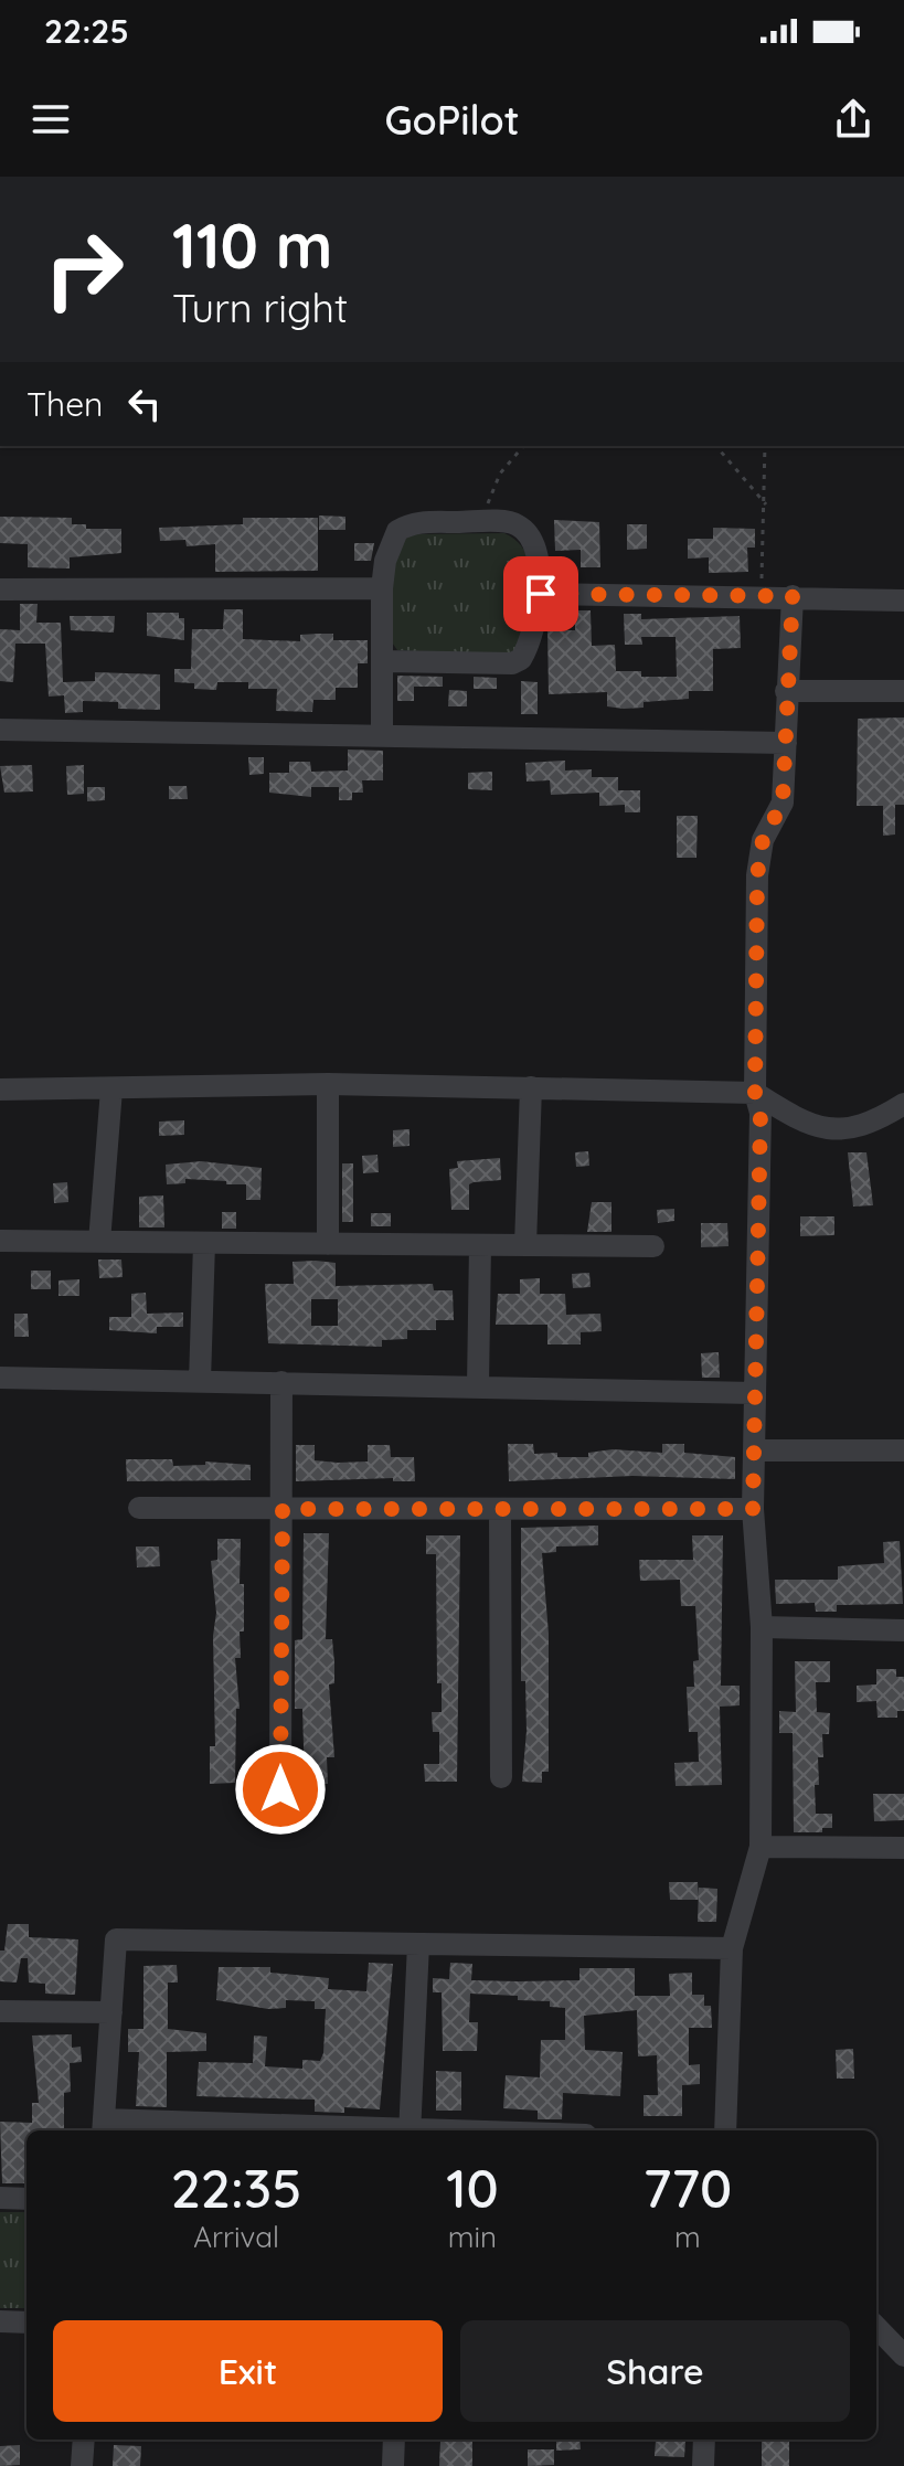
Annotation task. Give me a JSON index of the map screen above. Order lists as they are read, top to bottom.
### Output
{
  "page": {
    "status": "22:25",
    "header": "GoPilot",
    "turn": ["110 m", "Turn right"],
    "then": "Then",
    "eta": [
      "22:35",
      "Arrival",
      "10",
      "min",
      "770",
      "m"
    ],
    "buttons": ["Exit", "Share"]
  }
}
